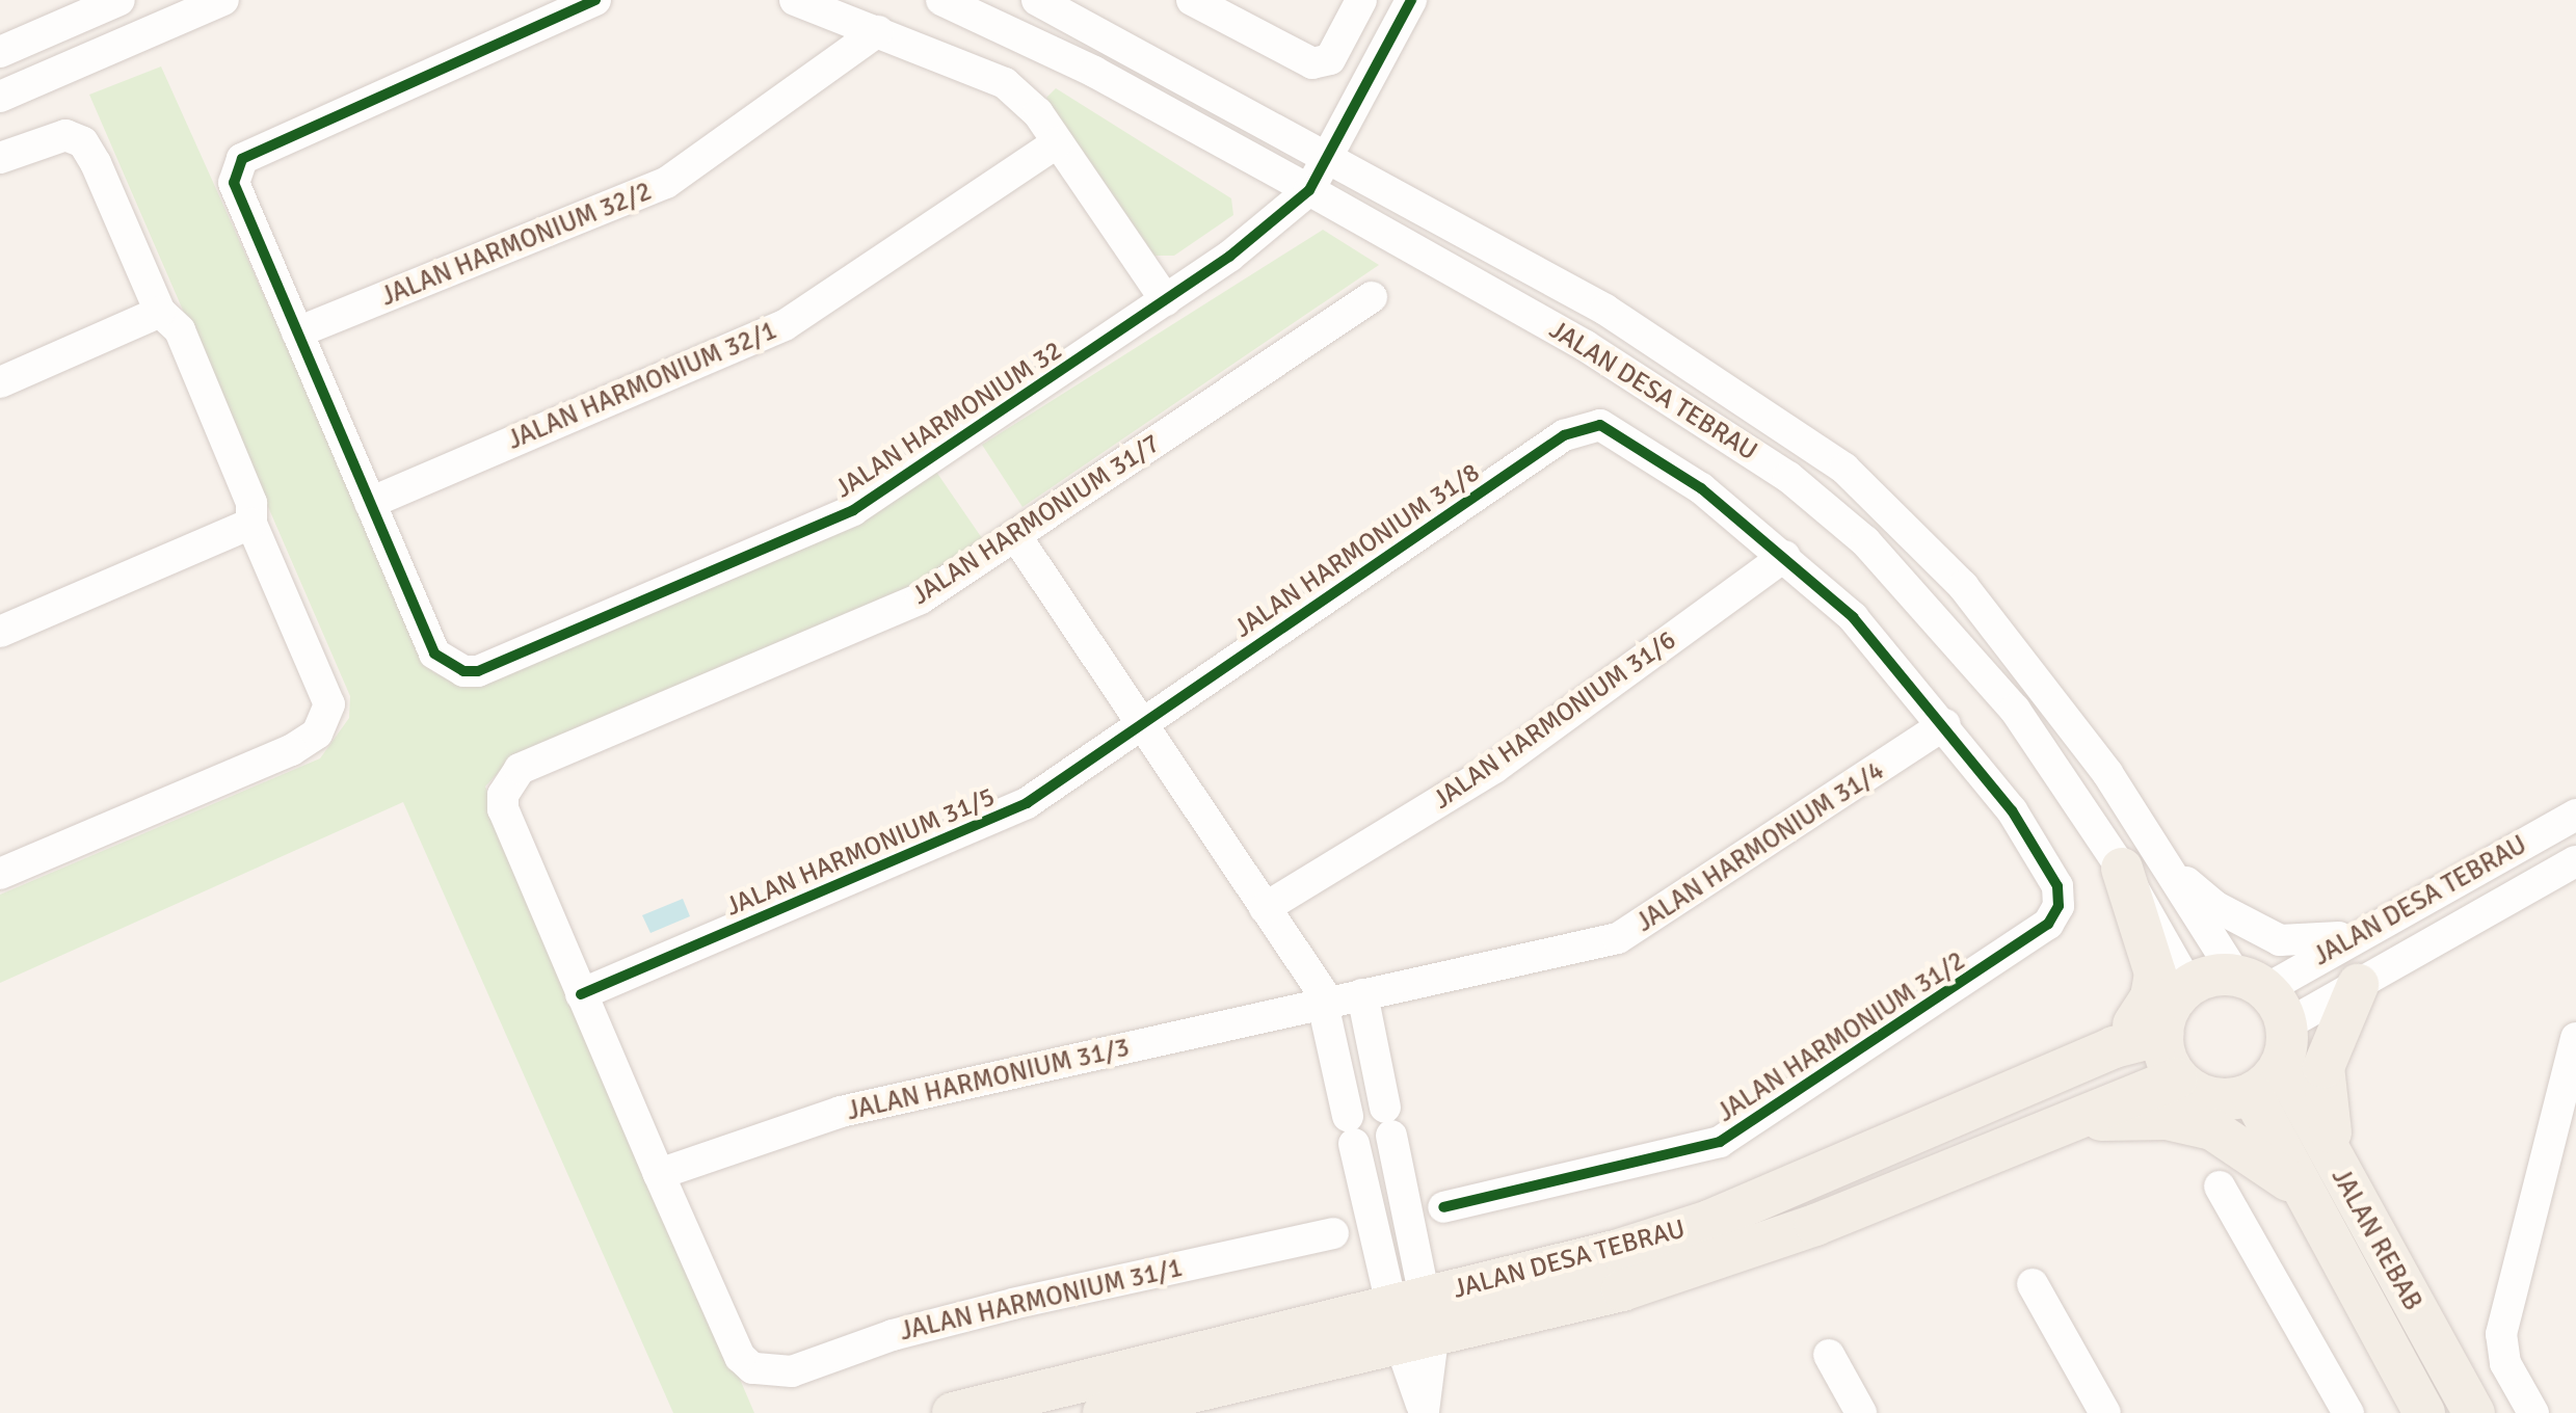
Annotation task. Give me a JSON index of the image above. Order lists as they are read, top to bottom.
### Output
{
  "streets": {
    "main road": ["JALAN DESA TEBRAU", "JALAN REBAB"],
    "street": [
      "JALAN HARMONIUM 32/2",
      "JALAN HARMONIUM 32/1",
      "JALAN HARMONIUM 32",
      "JALAN HARMONIUM 31/7",
      "JALAN HARMONIUM 31/8",
      "JALAN HARMONIUM 31/6",
      "JALAN HARMONIUM 31/4",
      "JALAN HARMONIUM 31/5",
      "JALAN HARMONIUM 31/2",
      "JALAN HARMONIUM 31/3",
      "JALAN HARMONIUM 31/1"
    ]
  },
  "crossings": [
    ["JALAN HARMONIUM 32/1", "JALAN HARMONIUM 32"],
    ["JALAN DESA TEBRAU", "JALAN HARMONIUM 32"],
    ["JALAN DESA TEBRAU", "JALAN REBAB"],
    ["JALAN HARMONIUM 31/7", "JALAN HARMONIUM 31/5"],
    ["JALAN HARMONIUM 31/8", "JALAN HARMONIUM 31/6"],
    ["JALAN HARMONIUM 31/8", "JALAN HARMONIUM 31/5"],
    ["JALAN HARMONIUM 31/4", "JALAN HARMONIUM 31/2"],
    ["JALAN HARMONIUM 31/4", "JALAN HARMONIUM 31/3"],
    ["JALAN HARMONIUM 31/3", "JALAN HARMONIUM 31/1"]
  ]
}
